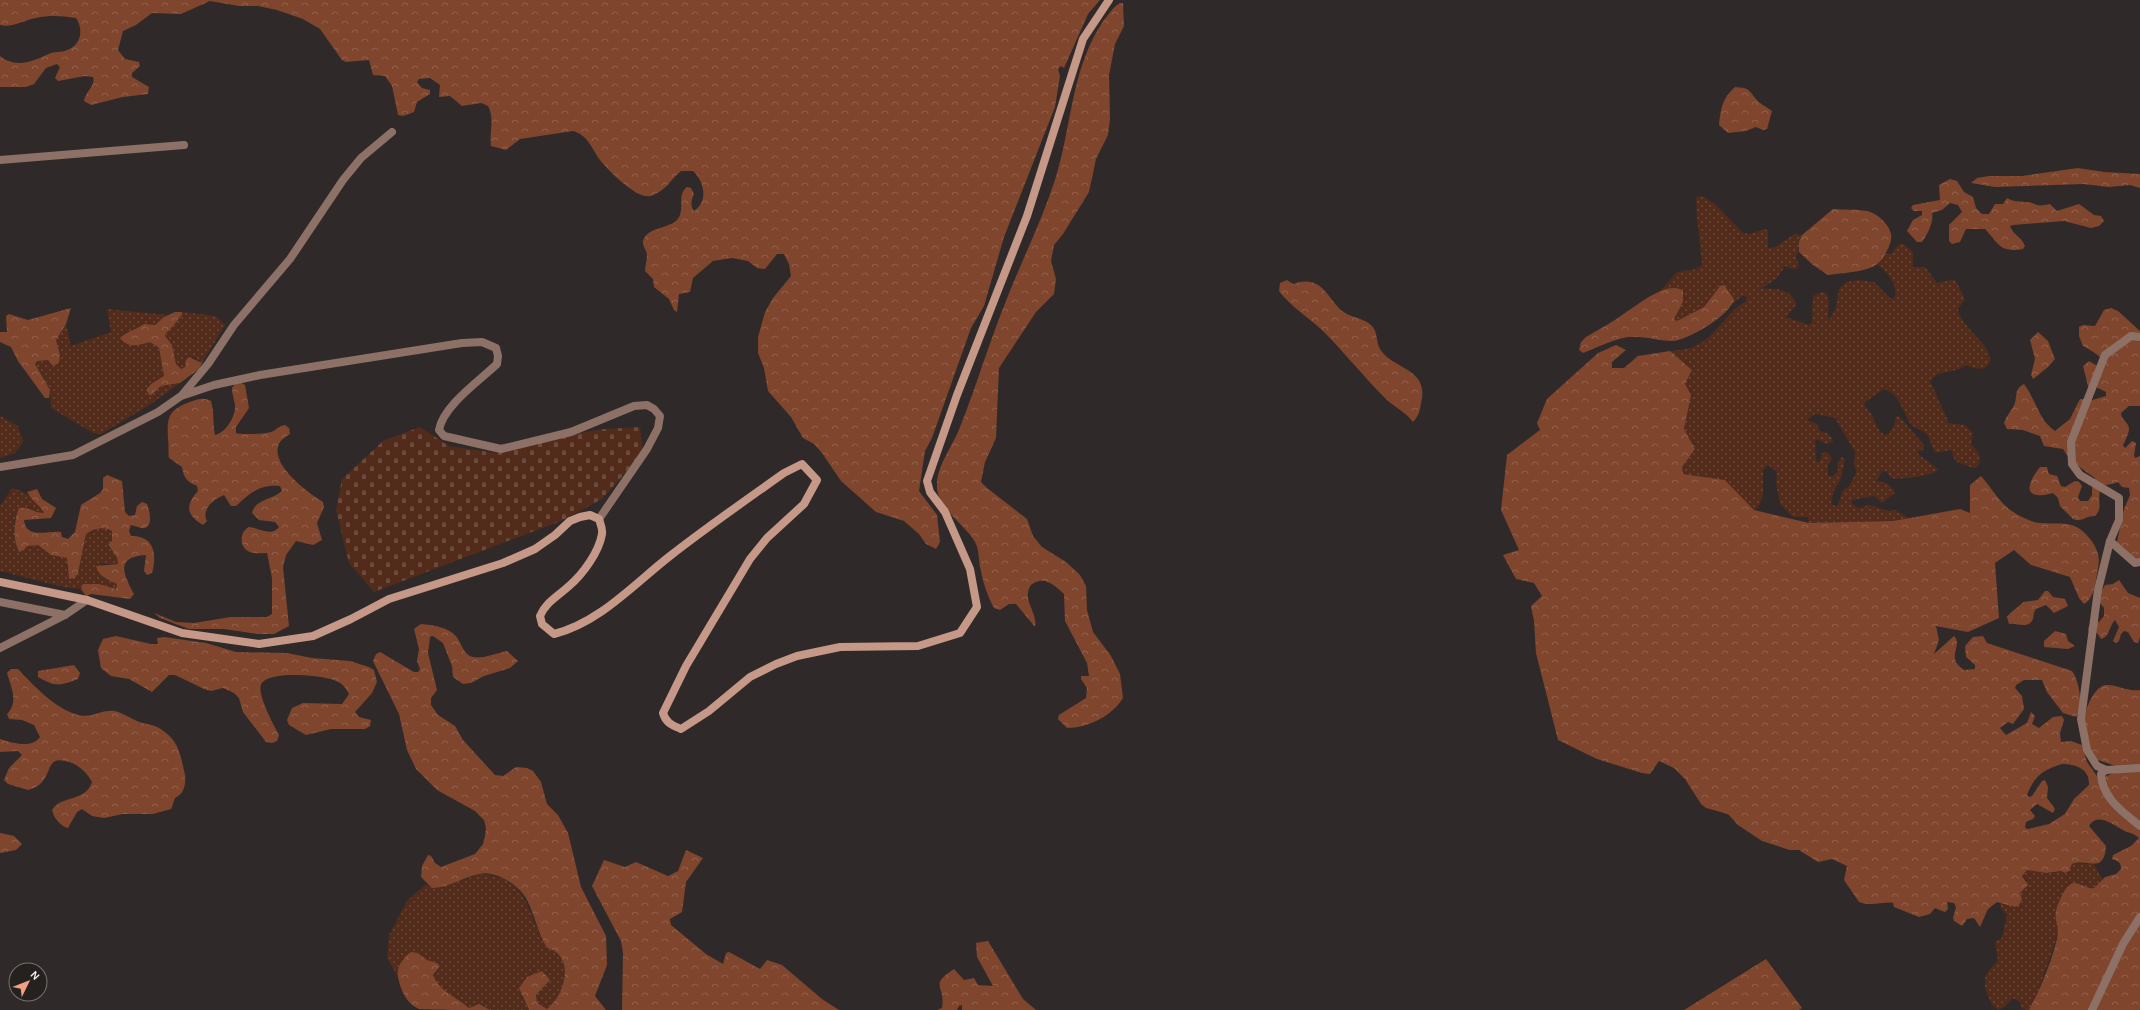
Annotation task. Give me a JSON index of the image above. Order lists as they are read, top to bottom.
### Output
{
  "north": "top right"
}
